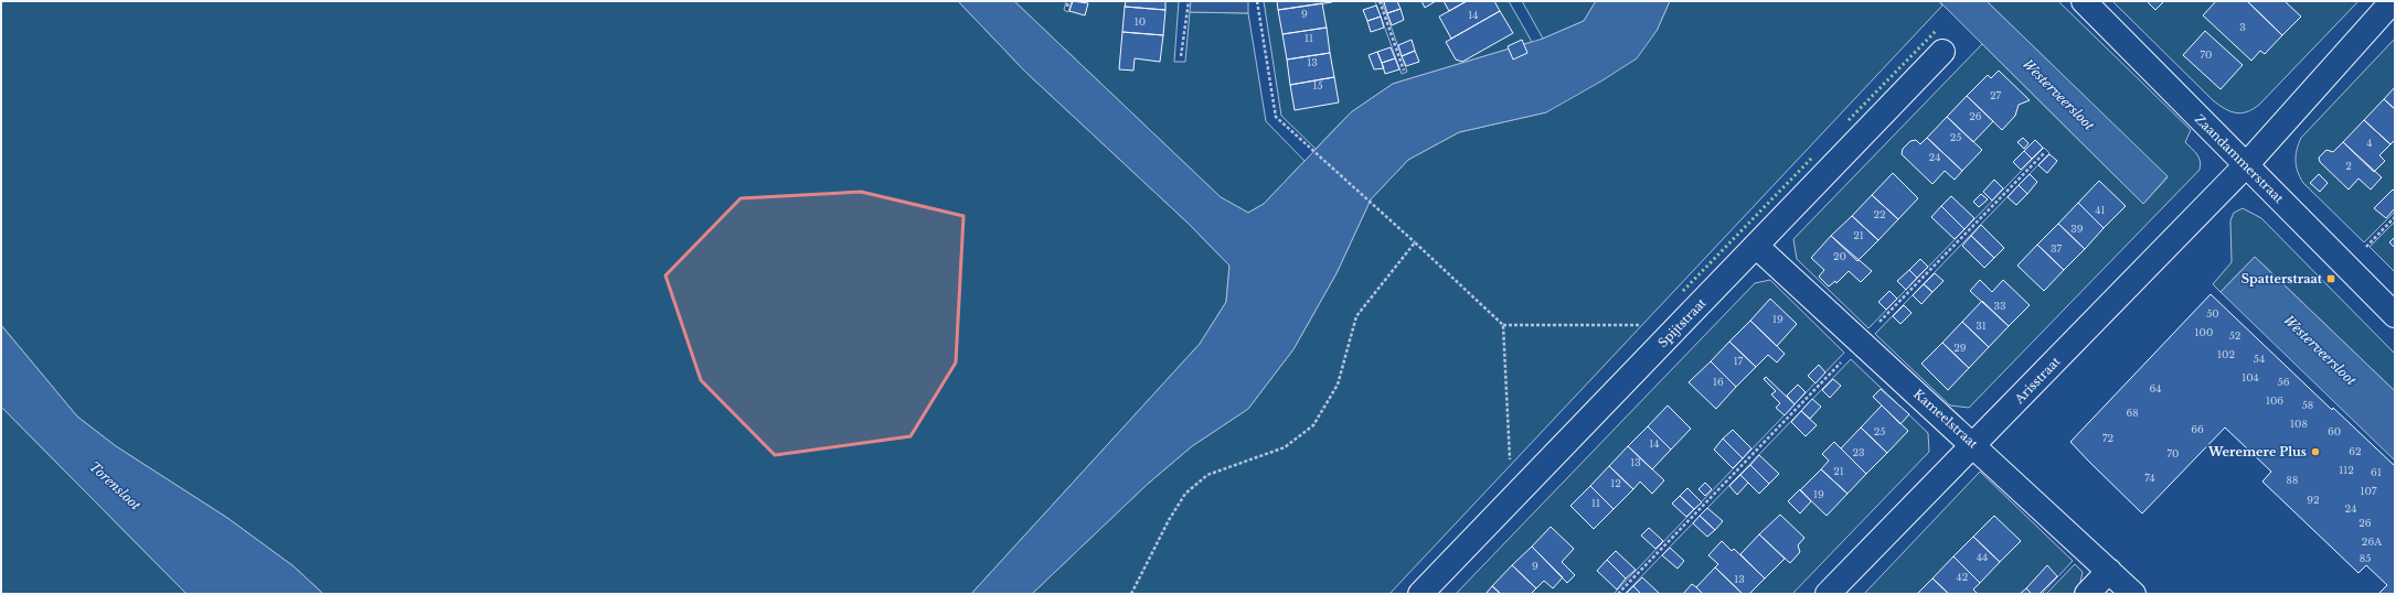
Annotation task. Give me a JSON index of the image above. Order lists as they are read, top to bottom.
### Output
{
  "streets": {
    "street": [
      "Zaandammerstraat",
      "Spijtstraat",
      "Arisstraat",
      "Kameelstraat"
    ]
  },
  "crossings": [
    ["Zaandammerstraat", "Arisstraat"],
    ["Spijtstraat", "Kameelstraat"],
    ["Arisstraat", "Kameelstraat"]
  ],
  "water": ["Westerveersloot", "Torensloot"],
  "places": {
    "transit": ["Spatterstraat"],
    "other": ["Weremere Plus"]
  },
  "house_numbers": [
    "9",
    "14",
    "10",
    "3",
    "11",
    "70",
    "13",
    "15",
    "27",
    "26",
    "25",
    "4",
    "24",
    "2",
    "41",
    "22",
    "39",
    "21",
    "37",
    "20",
    "33",
    "50",
    "19",
    "31",
    "100",
    "52",
    "29",
    "102",
    "54",
    "17",
    "104",
    "16",
    "56",
    "64",
    "106",
    "58",
    "68",
    "108",
    "66",
    "25",
    "60",
    "72",
    "14",
    "62",
    "23",
    "70",
    "13",
    "112",
    "21",
    "61",
    "74",
    "88",
    "12",
    "107",
    "19",
    "92",
    "11",
    "24",
    "26",
    "26A",
    "44",
    "85",
    "9",
    "42",
    "13"
  ]
}
